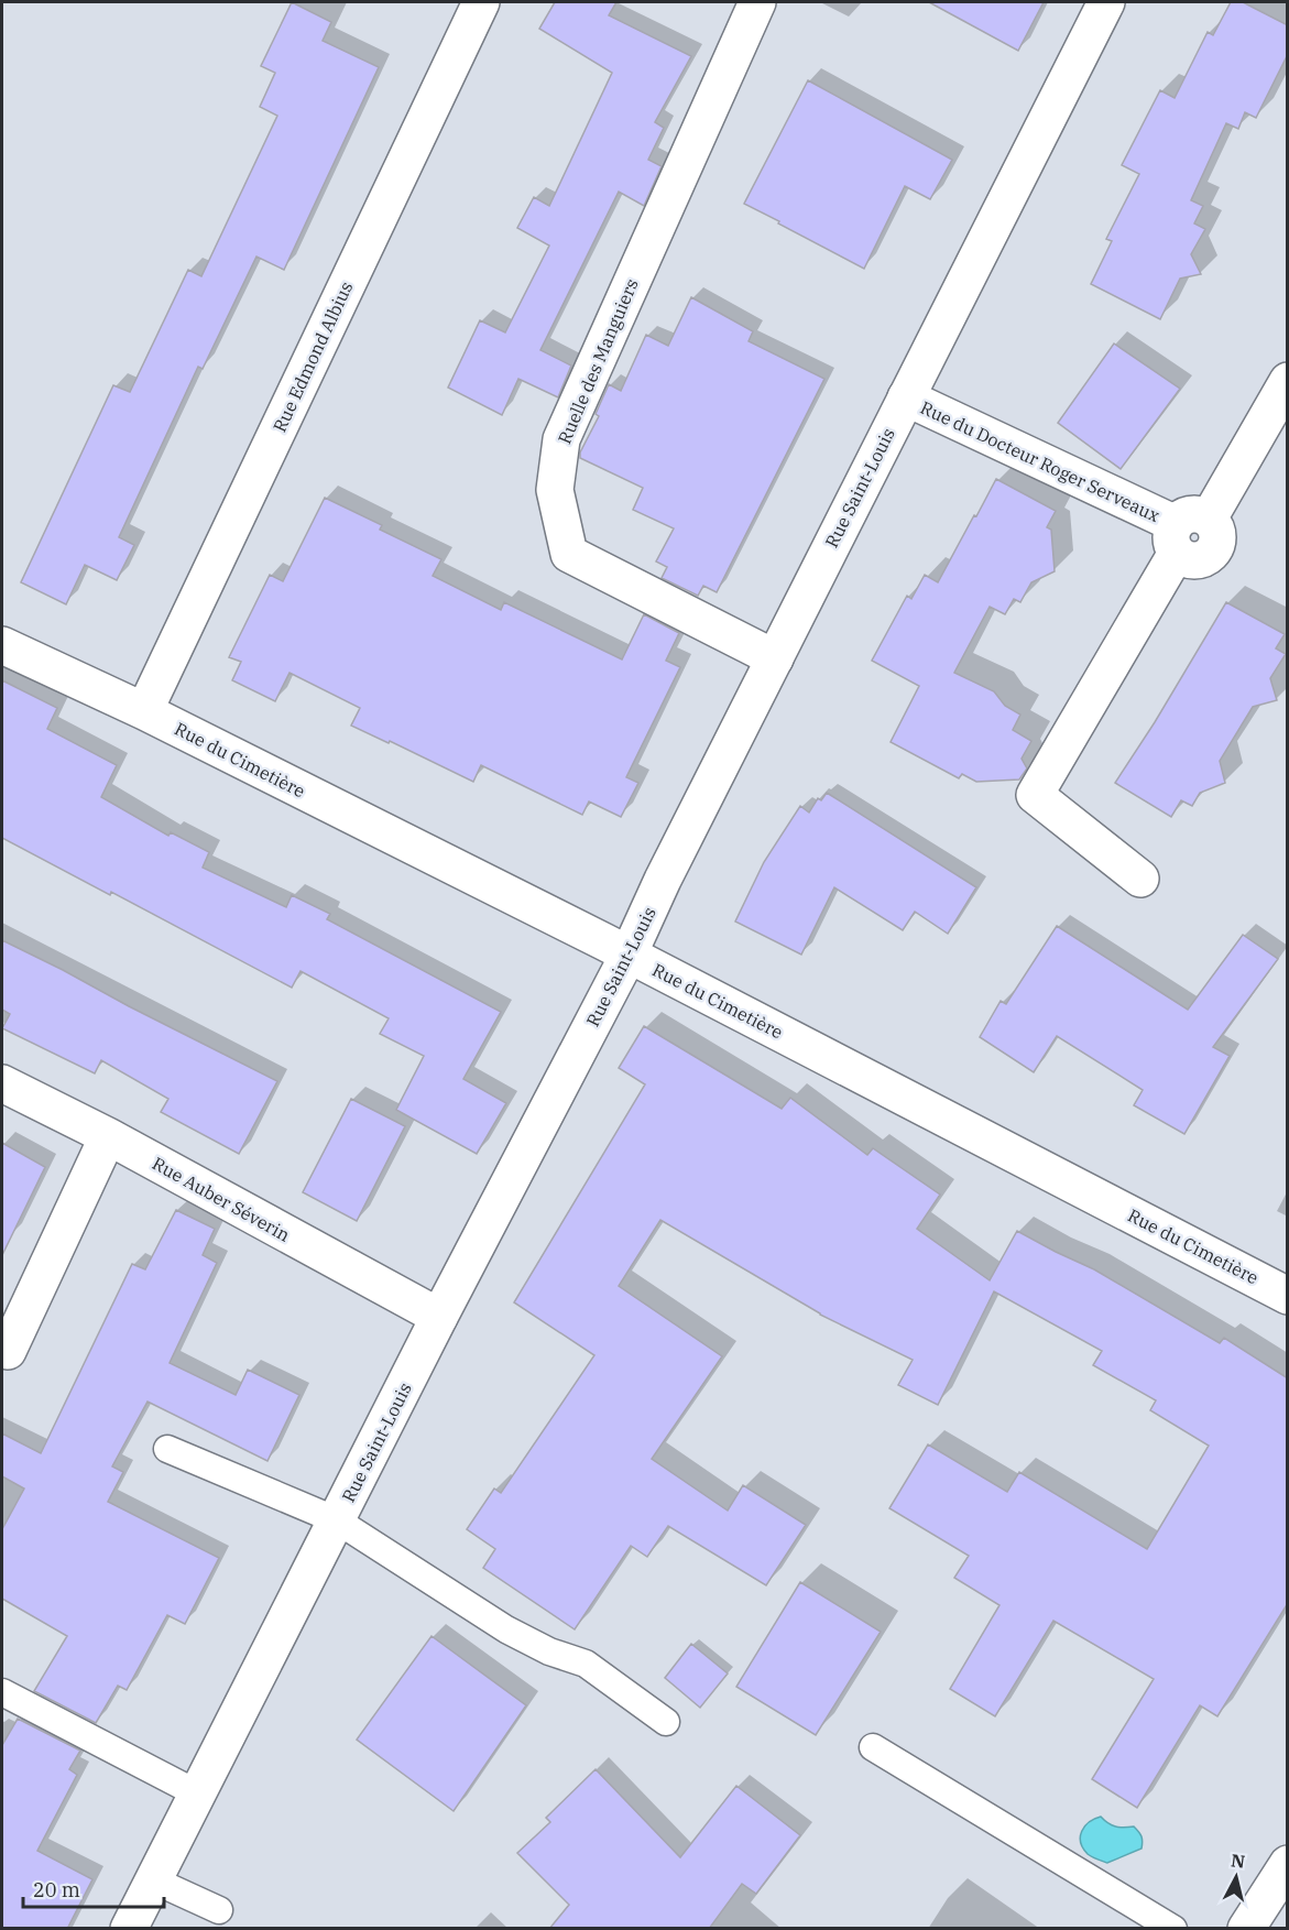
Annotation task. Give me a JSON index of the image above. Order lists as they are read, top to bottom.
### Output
{
  "streets": {
    "street": [
      "Rue Edmond Albius",
      "Ruelle des Manguiers",
      "Rue du Docteur Roger Serveaux",
      "Rue Saint-Louis",
      "Rue du Cimetière",
      "Rue Auber Séverin"
    ]
  },
  "crossings": [
    ["Rue Edmond Albius", "Rue du Cimetière"],
    ["Ruelle des Manguiers", "Rue Saint-Louis"],
    ["Rue du Docteur Roger Serveaux", "Rue Saint-Louis"],
    ["Rue Saint-Louis", "Rue du Cimetière"],
    ["Rue Saint-Louis", "Rue Auber Séverin"]
  ],
  "scale_bar": "20 m",
  "north": "top"
}
